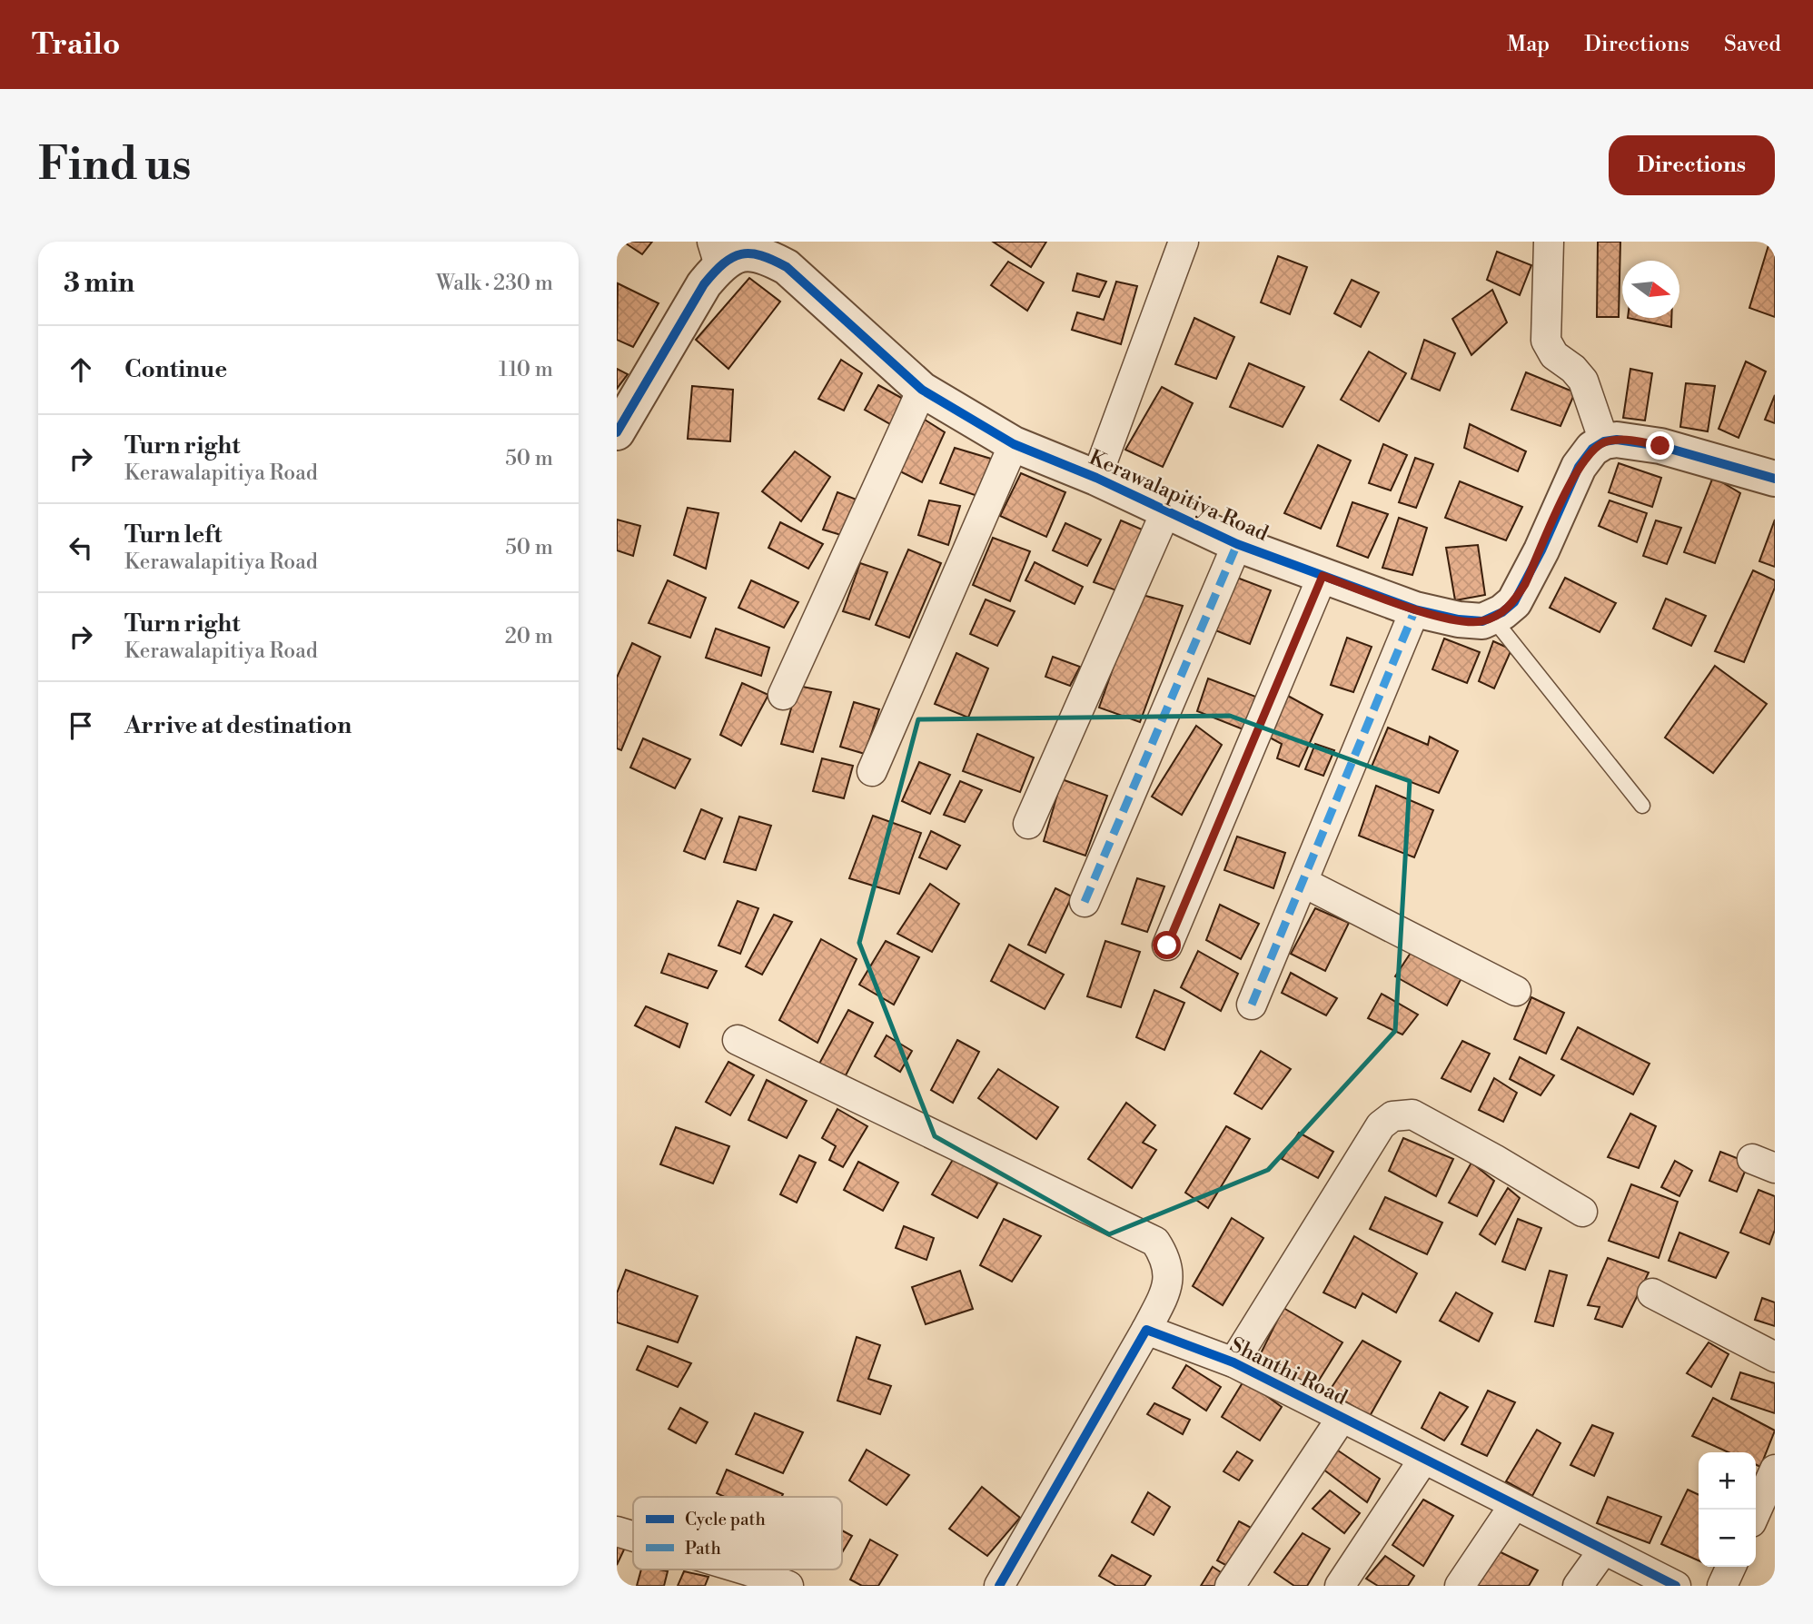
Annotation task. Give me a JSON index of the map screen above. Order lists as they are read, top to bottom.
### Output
{
  "streets": {
    "street": ["Kerawalapitiya Road", "Shanthi Road"]
  },
  "legend": ["Cycle path", "Path"],
  "north": "right",
  "page": {
    "header": "Trailo",
    "nav": ["Map", "Directions", "Saved"],
    "buttons": "Directions",
    "title": "Find us",
    "heading": ["3 min", "Walk · 230 m"],
    "list": [
      ["Continue", "110 m"],
      ["Turn right", "Kerawalapitiya Road", "50 m"],
      ["Turn left", "Kerawalapitiya Road", "50 m"],
      ["Turn right", "Kerawalapitiya Road", "20 m"],
      "Arrive at destination"
    ],
    "map_buttons": ["+", "−"]
  }
}
